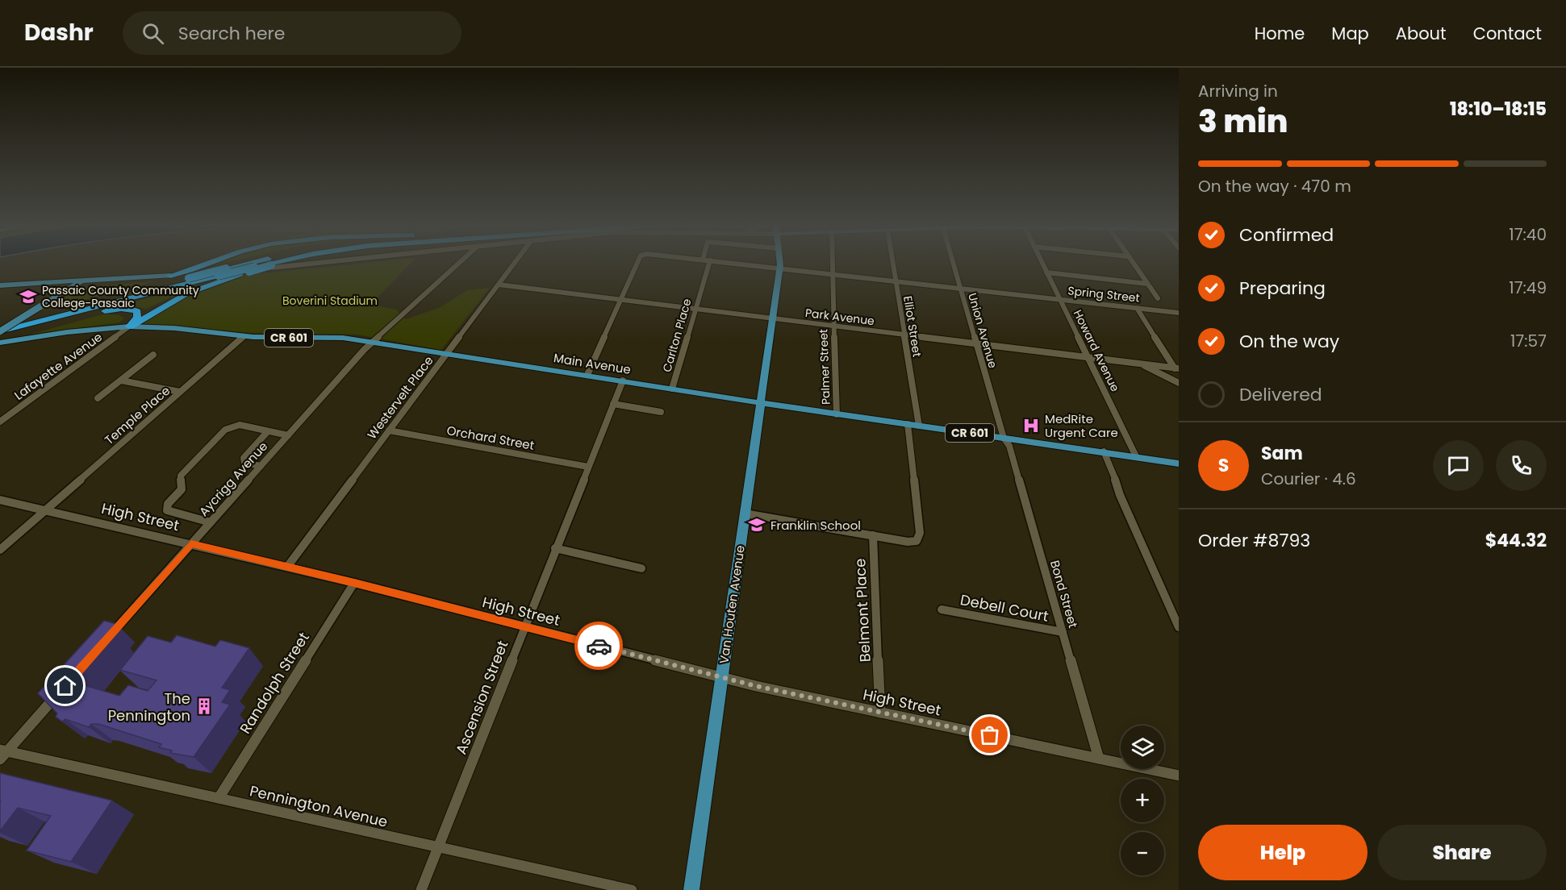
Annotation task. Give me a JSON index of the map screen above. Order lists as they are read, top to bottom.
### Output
{
  "streets": {
    "main road": ["CR 601", "Main Avenue", "Van Houten Avenue"],
    "street": [
      "Spring Street",
      "Park Avenue",
      "Elliot Street",
      "Union Avenue",
      "Carlton Place",
      "Howard Avenue",
      "Lafayette Avenue",
      "Palmer Street",
      "Westervelt Place",
      "Temple Place",
      "Orchard Street",
      "Aycrigg Avenue",
      "High Street",
      "Bond Street",
      "Debell Court",
      "Belmont Place",
      "Randolph Street",
      "Ascension Street",
      "Pennington Avenue"
    ]
  },
  "crossings": [
    ["Spring Street", "Park Avenue"],
    ["Spring Street", "Elliot Street"],
    ["Spring Street", "Union Avenue"],
    ["Spring Street", "Howard Avenue"],
    ["Spring Street", "Palmer Street"],
    ["Spring Street", "Van Houten Avenue"],
    ["Park Avenue", "Elliot Street"],
    ["Park Avenue", "Union Avenue"],
    ["Park Avenue", "Carlton Place"],
    ["Park Avenue", "Howard Avenue"],
    ["Park Avenue", "Palmer Street"],
    ["Park Avenue", "Westervelt Place"],
    ["Park Avenue", "Van Houten Avenue"],
    ["Elliot Street", "Main Avenue"],
    ["Union Avenue", "Main Avenue"],
    ["Union Avenue", "Bond Street"],
    ["Carlton Place", "Main Avenue"],
    ["Howard Avenue", "Main Avenue"],
    ["Main Avenue", "Lafayette Avenue"],
    ["Main Avenue", "Palmer Street"],
    ["Main Avenue", "Westervelt Place"],
    ["Main Avenue", "Temple Place"],
    ["Main Avenue", "Aycrigg Avenue"],
    ["Main Avenue", "Bond Street"],
    ["Main Avenue", "Van Houten Avenue"],
    ["Main Avenue", "Ascension Street"],
    ["Westervelt Place", "Orchard Street"],
    ["Westervelt Place", "High Street"],
    ["Temple Place", "High Street"],
    ["Orchard Street", "Ascension Street"],
    ["Aycrigg Avenue", "High Street"],
    ["High Street", "Bond Street"],
    ["High Street", "Van Houten Avenue"],
    ["High Street", "Belmont Place"],
    ["High Street", "Randolph Street"],
    ["High Street", "Ascension Street"],
    ["Bond Street", "Debell Court"],
    ["Randolph Street", "Pennington Avenue"],
    ["Ascension Street", "Pennington Avenue"]
  ],
  "parks": ["Boverini Stadium"],
  "places": {
    "school or university": ["Passaic County Community College-Passaic", "Franklin School"],
    "hospital": ["MedRite Urgent Care"],
    "building": ["The Pennington"]
  },
  "page": {
    "header": "Dashr",
    "search": "Search here",
    "nav": [
      "Home",
      "Map",
      "About",
      "Contact"
    ],
    "heading": ["3 min", "Arriving in", "18:10–18:15"],
    "panel": [
      "Sam",
      "Courier · 4.6",
      "Order #8793",
      "$44.32"
    ],
    "bar": "On the way · 470 m",
    "list": [
      ["Confirmed", "17:40"],
      ["Preparing", "17:49"],
      ["On the way", "17:57"],
      "Delivered"
    ],
    "round": "S",
    "map_buttons": ["+", "−"],
    "buttons": ["Help", "Share"]
  }
}
